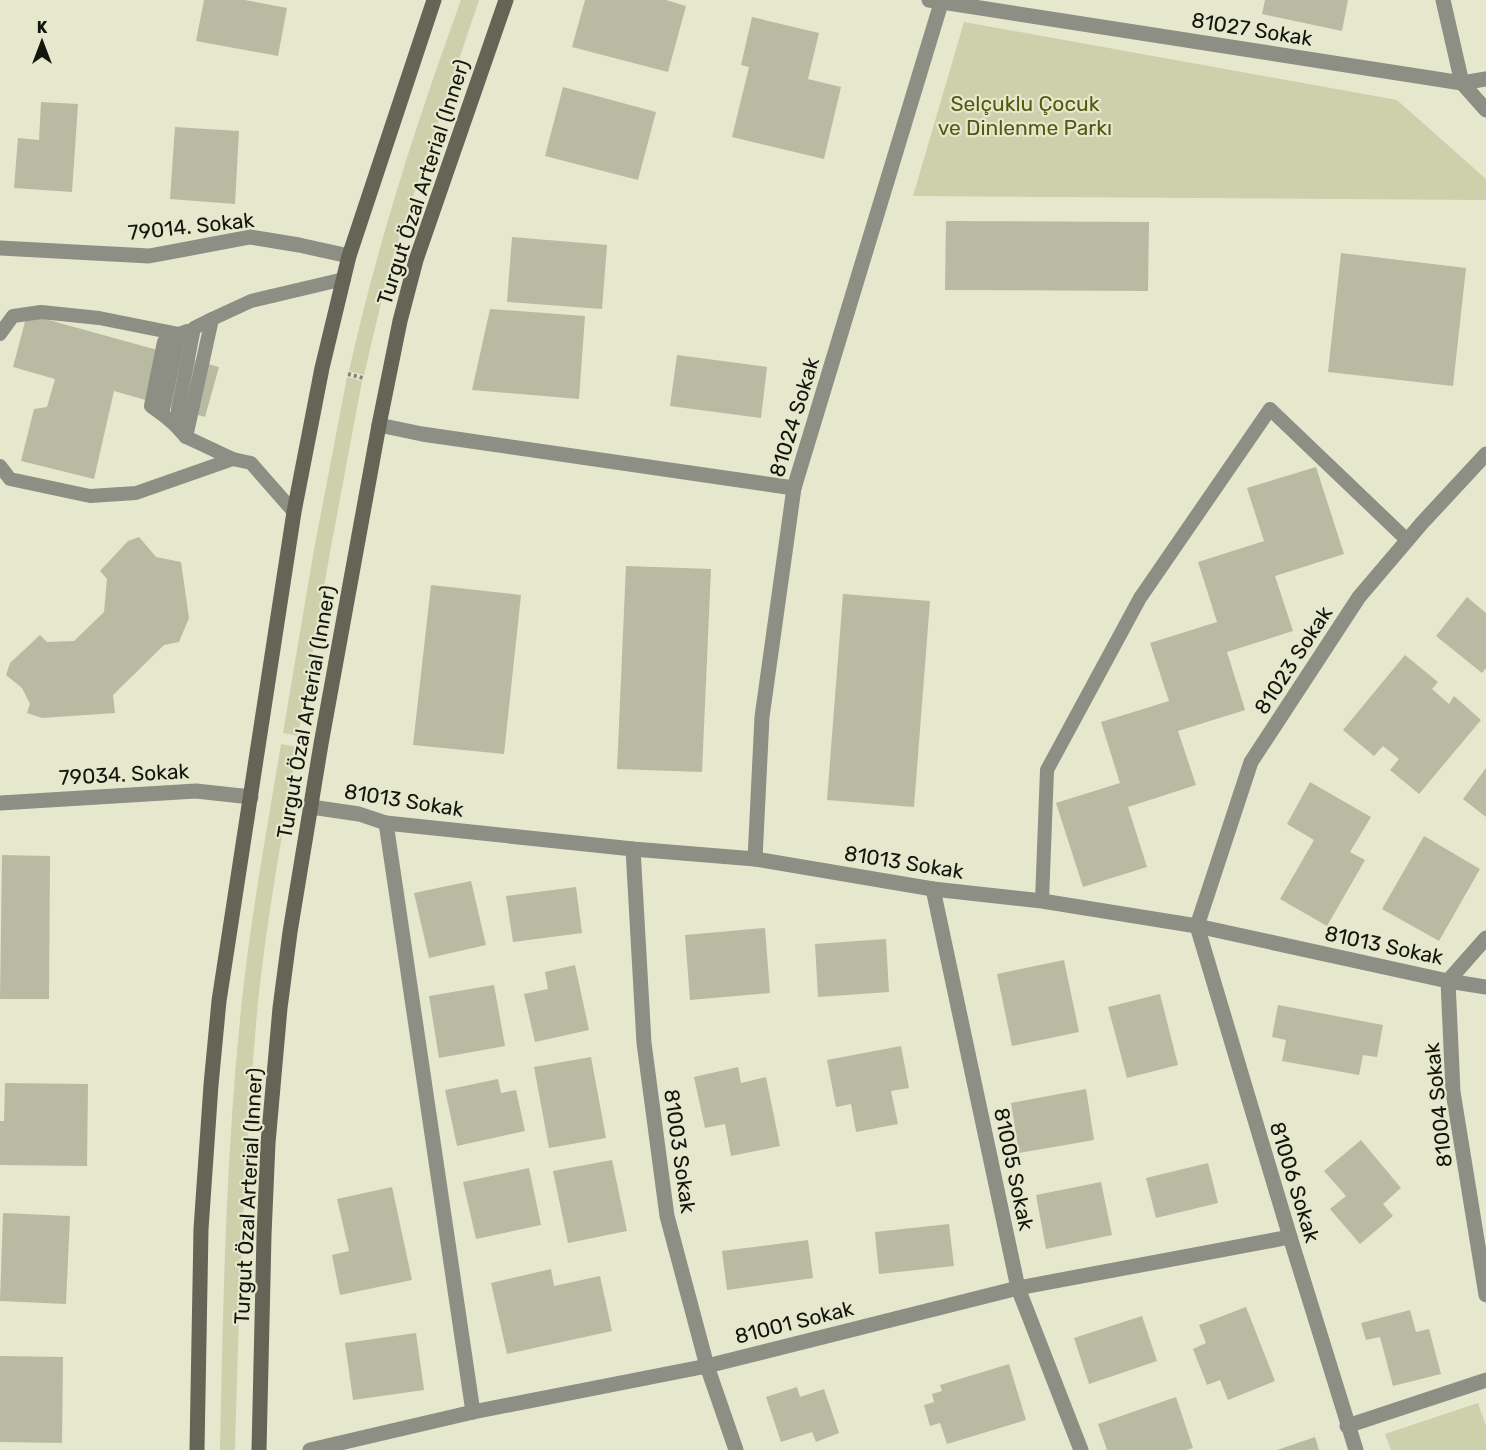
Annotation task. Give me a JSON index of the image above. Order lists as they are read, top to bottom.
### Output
{
  "streets": {
    "main road": ["Turgut Özal Arterial (Inner)"],
    "street": [
      "81027 Sokak",
      "79014. Sokak",
      "81024 Sokak",
      "81023 Sokak",
      "79034. Sokak",
      "81013 Sokak",
      "81004 Sokak",
      "81003 Sokak",
      "81005 Sokak",
      "81006 Sokak",
      "81001 Sokak"
    ]
  },
  "crossings": [
    ["81027 Sokak", "81024 Sokak"],
    ["Turgut Özal Arterial (Inner)", "79014. Sokak"],
    ["Turgut Özal Arterial (Inner)", "79034. Sokak"],
    ["Turgut Özal Arterial (Inner)", "81013 Sokak"],
    ["81024 Sokak", "81013 Sokak"],
    ["81023 Sokak", "81013 Sokak"],
    ["81023 Sokak", "81006 Sokak"],
    ["81013 Sokak", "81004 Sokak"],
    ["81013 Sokak", "81003 Sokak"],
    ["81013 Sokak", "81005 Sokak"],
    ["81013 Sokak", "81006 Sokak"],
    ["81003 Sokak", "81001 Sokak"],
    ["81005 Sokak", "81001 Sokak"],
    ["81006 Sokak", "81001 Sokak"]
  ],
  "parks": ["Selçuklu Çocuk ve Dinlenme Parkı"],
  "north": "top"
}
